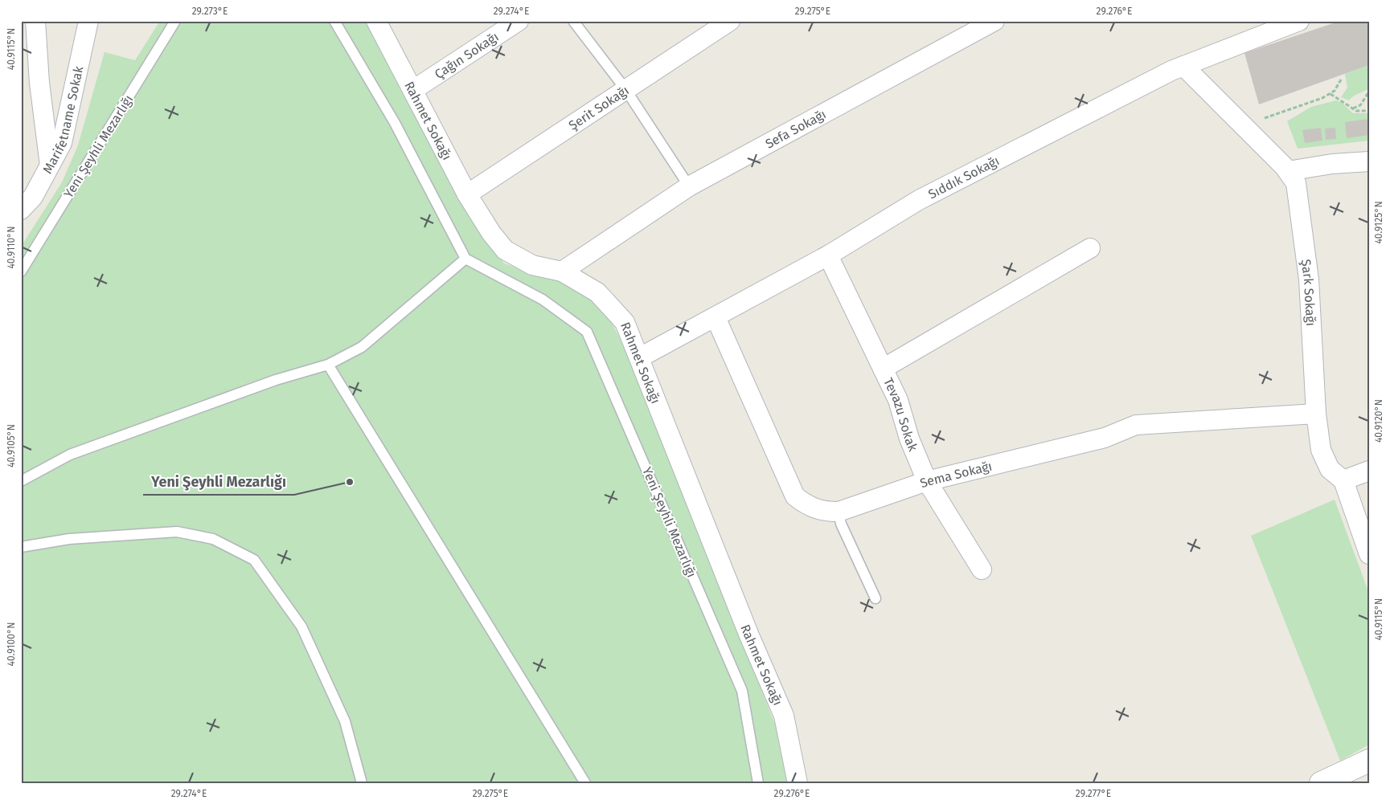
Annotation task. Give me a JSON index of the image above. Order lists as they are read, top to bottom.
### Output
{
  "streets": {
    "street": [
      "Çağın Sokağı",
      "Şerit Sokağı",
      "Marifetname Sokak",
      "Rahmet Sokağı",
      "Sefa Sokağı",
      "Sıddık Sokağı",
      "Şark Sokağı",
      "Tevazu Sokak",
      "Sema Sokağı"
    ],
    "lane": ["Yeni Şeyhli Mezarlığı"]
  },
  "crossings": [
    ["Çağın Sokağı", "Rahmet Sokağı"],
    ["Şerit Sokağı", "Rahmet Sokağı"],
    ["Rahmet Sokağı", "Sefa Sokağı"],
    ["Rahmet Sokağı", "Sıddık Sokağı"],
    ["Sıddık Sokağı", "Şark Sokağı"],
    ["Sıddık Sokağı", "Tevazu Sokak"],
    ["Sıddık Sokağı", "Sema Sokağı"],
    ["Şark Sokağı", "Sema Sokağı"],
    ["Tevazu Sokak", "Sema Sokağı"]
  ],
  "places": ["Yeni Şeyhli Mezarlığı"],
  "coordinates": [
    "29.273°E",
    "29.274°E",
    "29.275°E",
    "29.276°E",
    "40.9115°N",
    "40.9125°N",
    "40.9110°N",
    "40.9120°N",
    "40.9105°N",
    "40.9100°N",
    "29.277°E"
  ]
}
